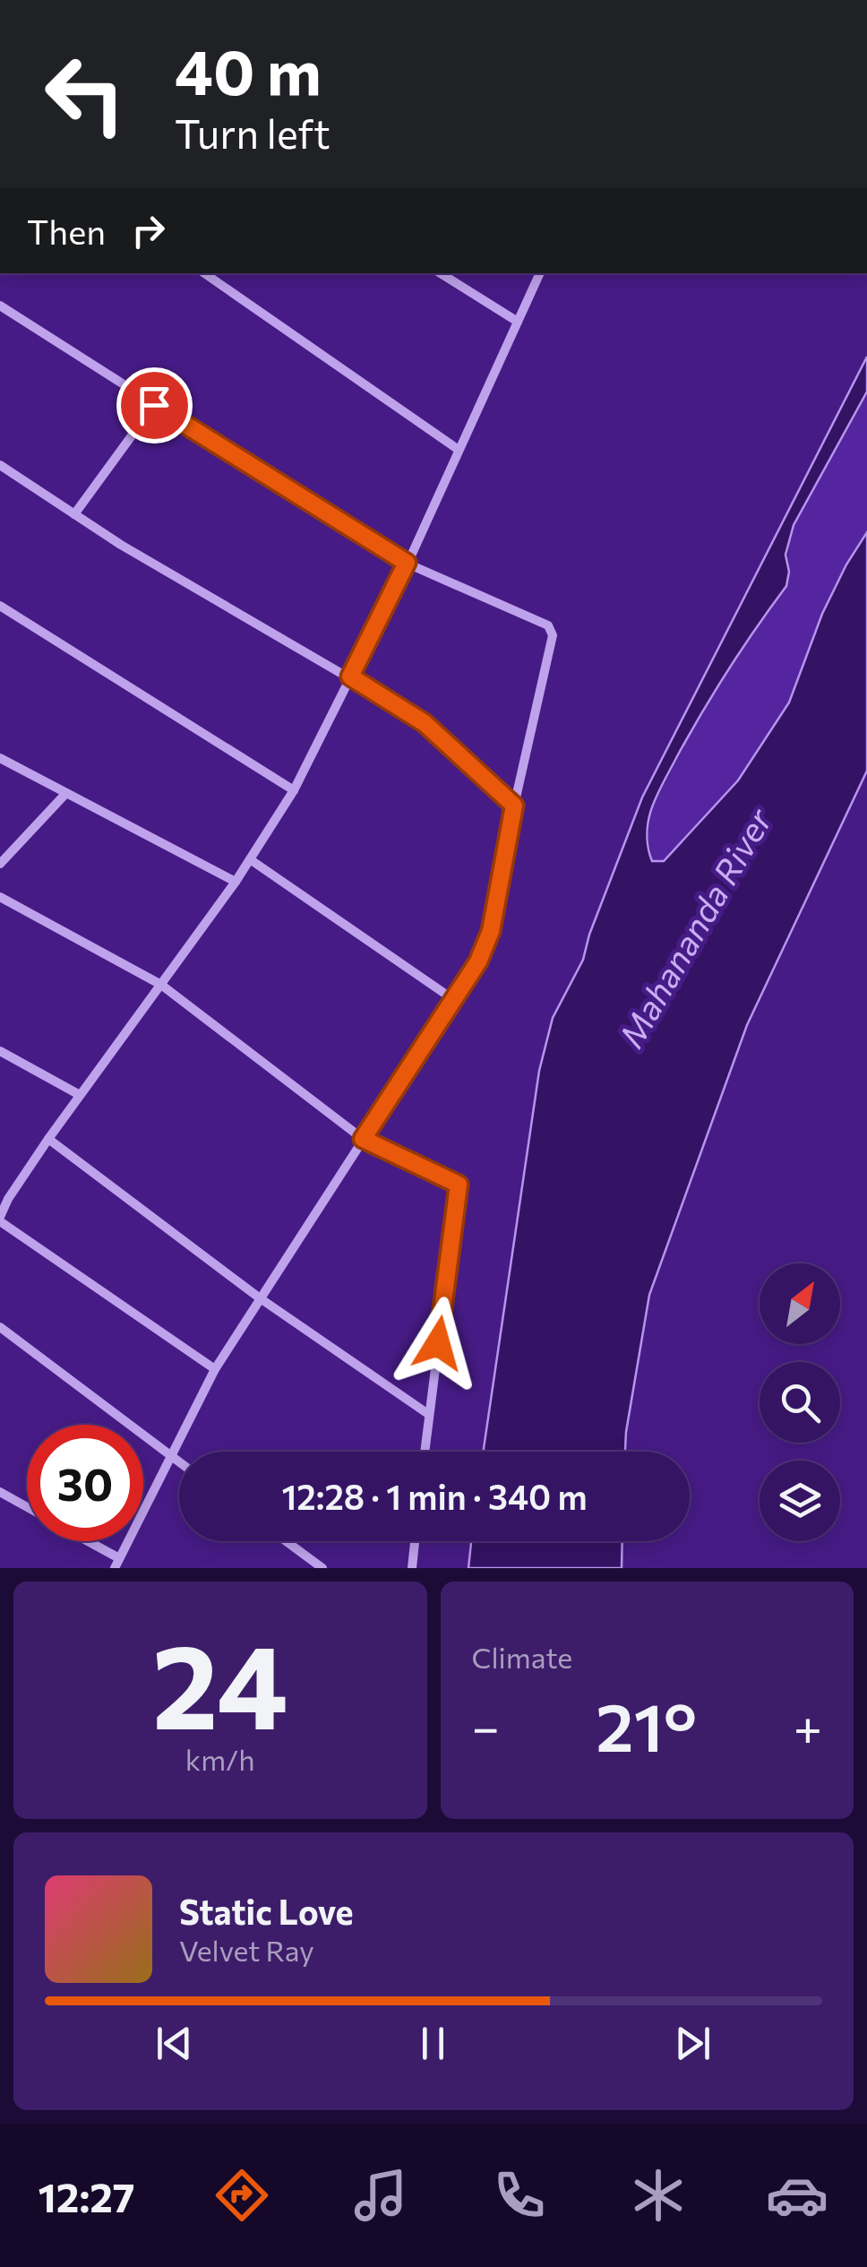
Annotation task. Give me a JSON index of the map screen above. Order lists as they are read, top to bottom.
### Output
{
  "water": ["Mahananda River"],
  "north": "top right",
  "page": {
    "turn": ["40 m", "Turn left"],
    "then": "Then",
    "limit": "30",
    "trip": "12:28 · 1 min · 340 m",
    "tile": [
      ["24", "km/h"],
      "Climate"
    ],
    "heat": ["−", "21°", "+"],
    "song": ["Static Love", "Velvet Ray"],
    "tabs": "12:27"
  }
}
